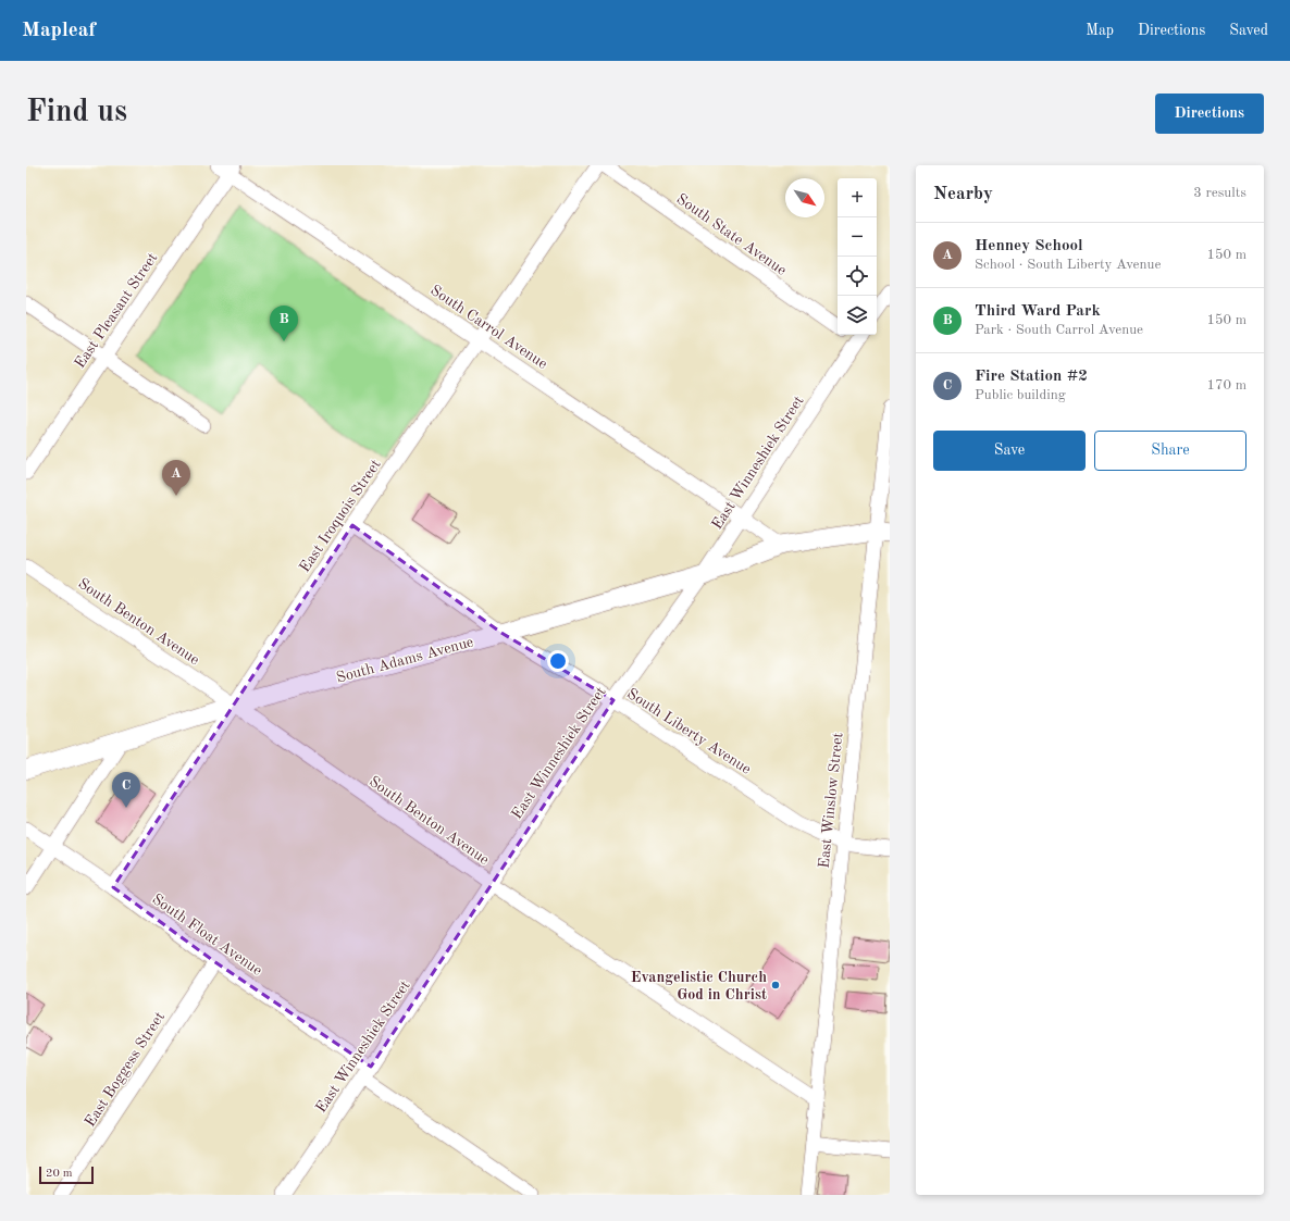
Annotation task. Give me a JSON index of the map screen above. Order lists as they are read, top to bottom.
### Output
{
  "streets": {
    "street": [
      "South State Avenue",
      "East Pleasant Street",
      "South Carrol Avenue",
      "East Winneshiek Street",
      "East Iroquois Street",
      "South Benton Avenue",
      "South Adams Avenue",
      "South Liberty Avenue",
      "East Winslow Street",
      "South Float Avenue",
      "East Boggess Street"
    ]
  },
  "crossings": [
    ["East Pleasant Street", "South Carrol Avenue"],
    ["South Carrol Avenue", "East Winneshiek Street"],
    ["South Carrol Avenue", "East Iroquois Street"],
    ["East Winneshiek Street", "South Benton Avenue"],
    ["East Winneshiek Street", "South Adams Avenue"],
    ["East Winneshiek Street", "South Liberty Avenue"],
    ["East Winneshiek Street", "South Float Avenue"],
    ["East Iroquois Street", "South Benton Avenue"],
    ["East Iroquois Street", "South Adams Avenue"],
    ["East Iroquois Street", "South Liberty Avenue"],
    ["East Iroquois Street", "South Float Avenue"],
    ["South Benton Avenue", "South Adams Avenue"],
    ["South Benton Avenue", "East Winslow Street"],
    ["South Adams Avenue", "South Liberty Avenue"],
    ["South Adams Avenue", "East Winslow Street"],
    ["South Liberty Avenue", "East Winslow Street"],
    ["South Float Avenue", "East Boggess Street"]
  ],
  "places": ["Evangelistic Church God in Christ"],
  "scale_bar": "20 m",
  "north": "bottom right",
  "page": {
    "header": "Mapleaf",
    "nav": ["Map", "Directions", "Saved"],
    "buttons": [
      "Directions",
      ["Save", "Share"]
    ],
    "title": "Find us",
    "heading": ["Nearby", "3 results"],
    "map_buttons": ["+", "−"],
    "list": [
      {
        "mark": "A",
        "name": "Henney School",
        "note": "School · South Liberty Avenue",
        "value": "150 m"
      },
      {
        "mark": "B",
        "name": "Third Ward Park",
        "note": "Park · South Carrol Avenue",
        "value": "150 m"
      },
      {
        "mark": "C",
        "name": "Fire Station #2",
        "note": "Public building",
        "value": "170 m"
      }
    ],
    "pins": ["B", "A", "C"],
    "scale": "20 m"
  }
}
